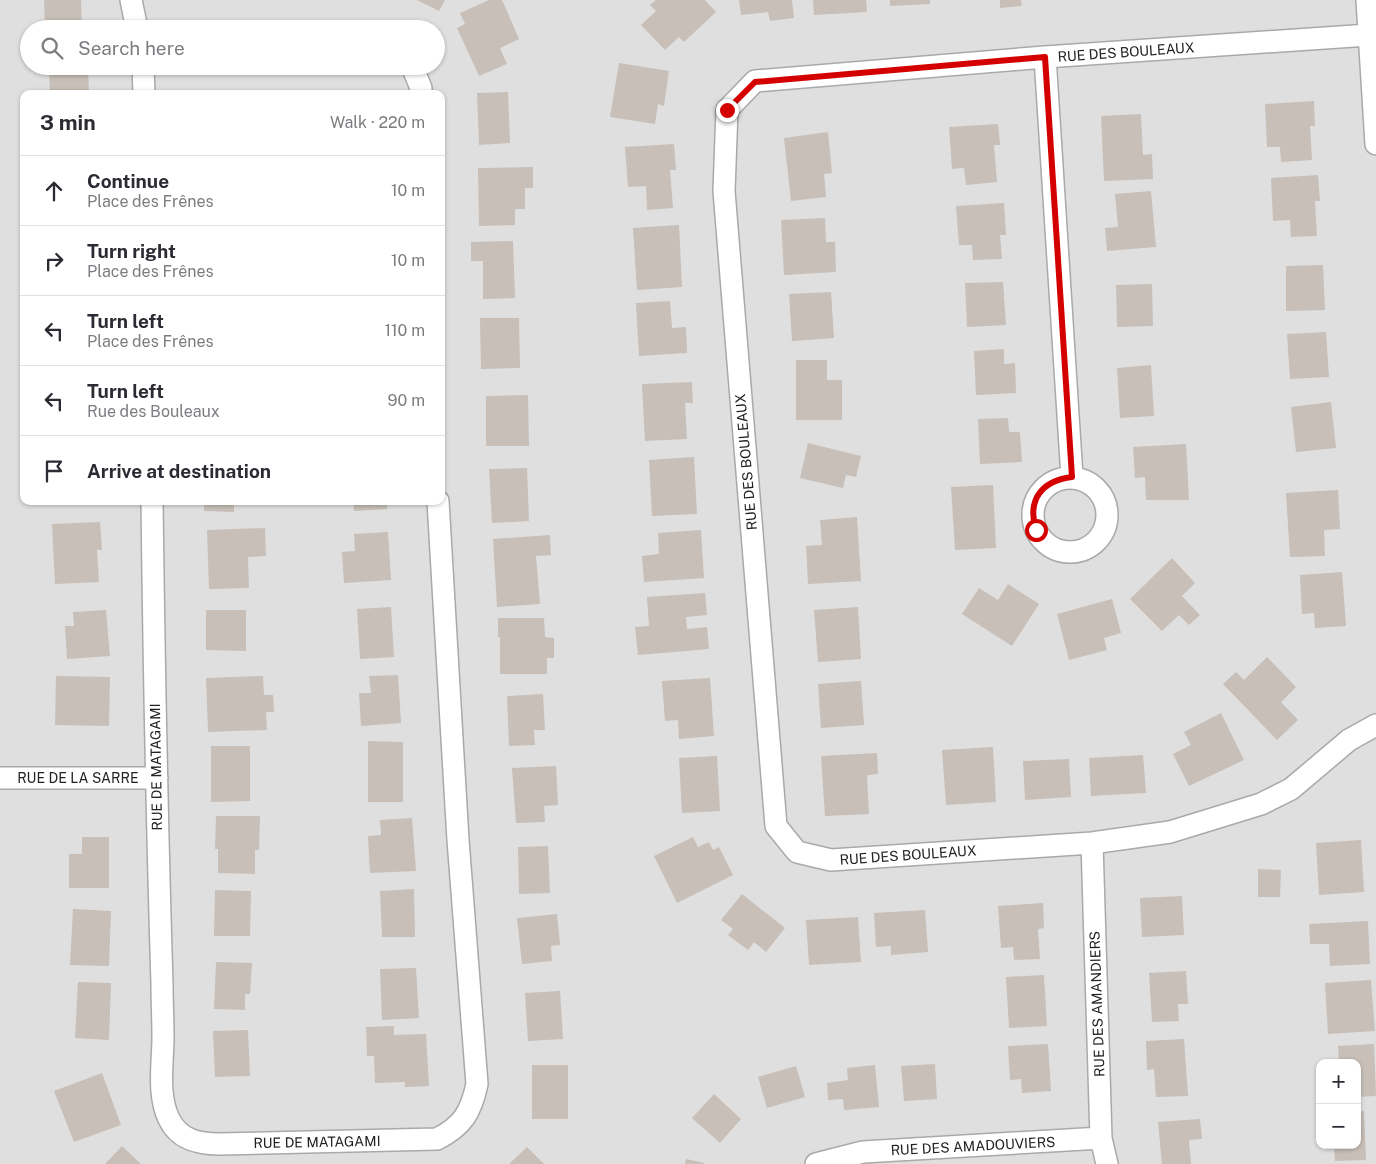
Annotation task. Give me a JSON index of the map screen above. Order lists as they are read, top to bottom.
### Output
{
  "streets": {
    "street": [
      "RUE DES BOULEAUX",
      "RUE DE MATAGAMI",
      "RUE DE LA SARRE",
      "RUE DES AMANDIERS",
      "RUE DES AMADOUVIERS"
    ]
  },
  "crossings": [
    ["RUE DES BOULEAUX", "RUE DES AMANDIERS"],
    ["RUE DE MATAGAMI", "RUE DE LA SARRE"],
    ["RUE DES AMANDIERS", "RUE DES AMADOUVIERS"]
  ],
  "page": {
    "search": "Search here",
    "heading": ["3 min", "Walk · 220 m"],
    "list": [
      ["Continue", "Place des Frênes", "10 m"],
      ["Turn right", "Place des Frênes", "10 m"],
      ["Turn left", "Place des Frênes", "110 m"],
      ["Turn left", "Rue des Bouleaux", "90 m"],
      "Arrive at destination"
    ],
    "map_buttons": ["+", "−"]
  }
}
